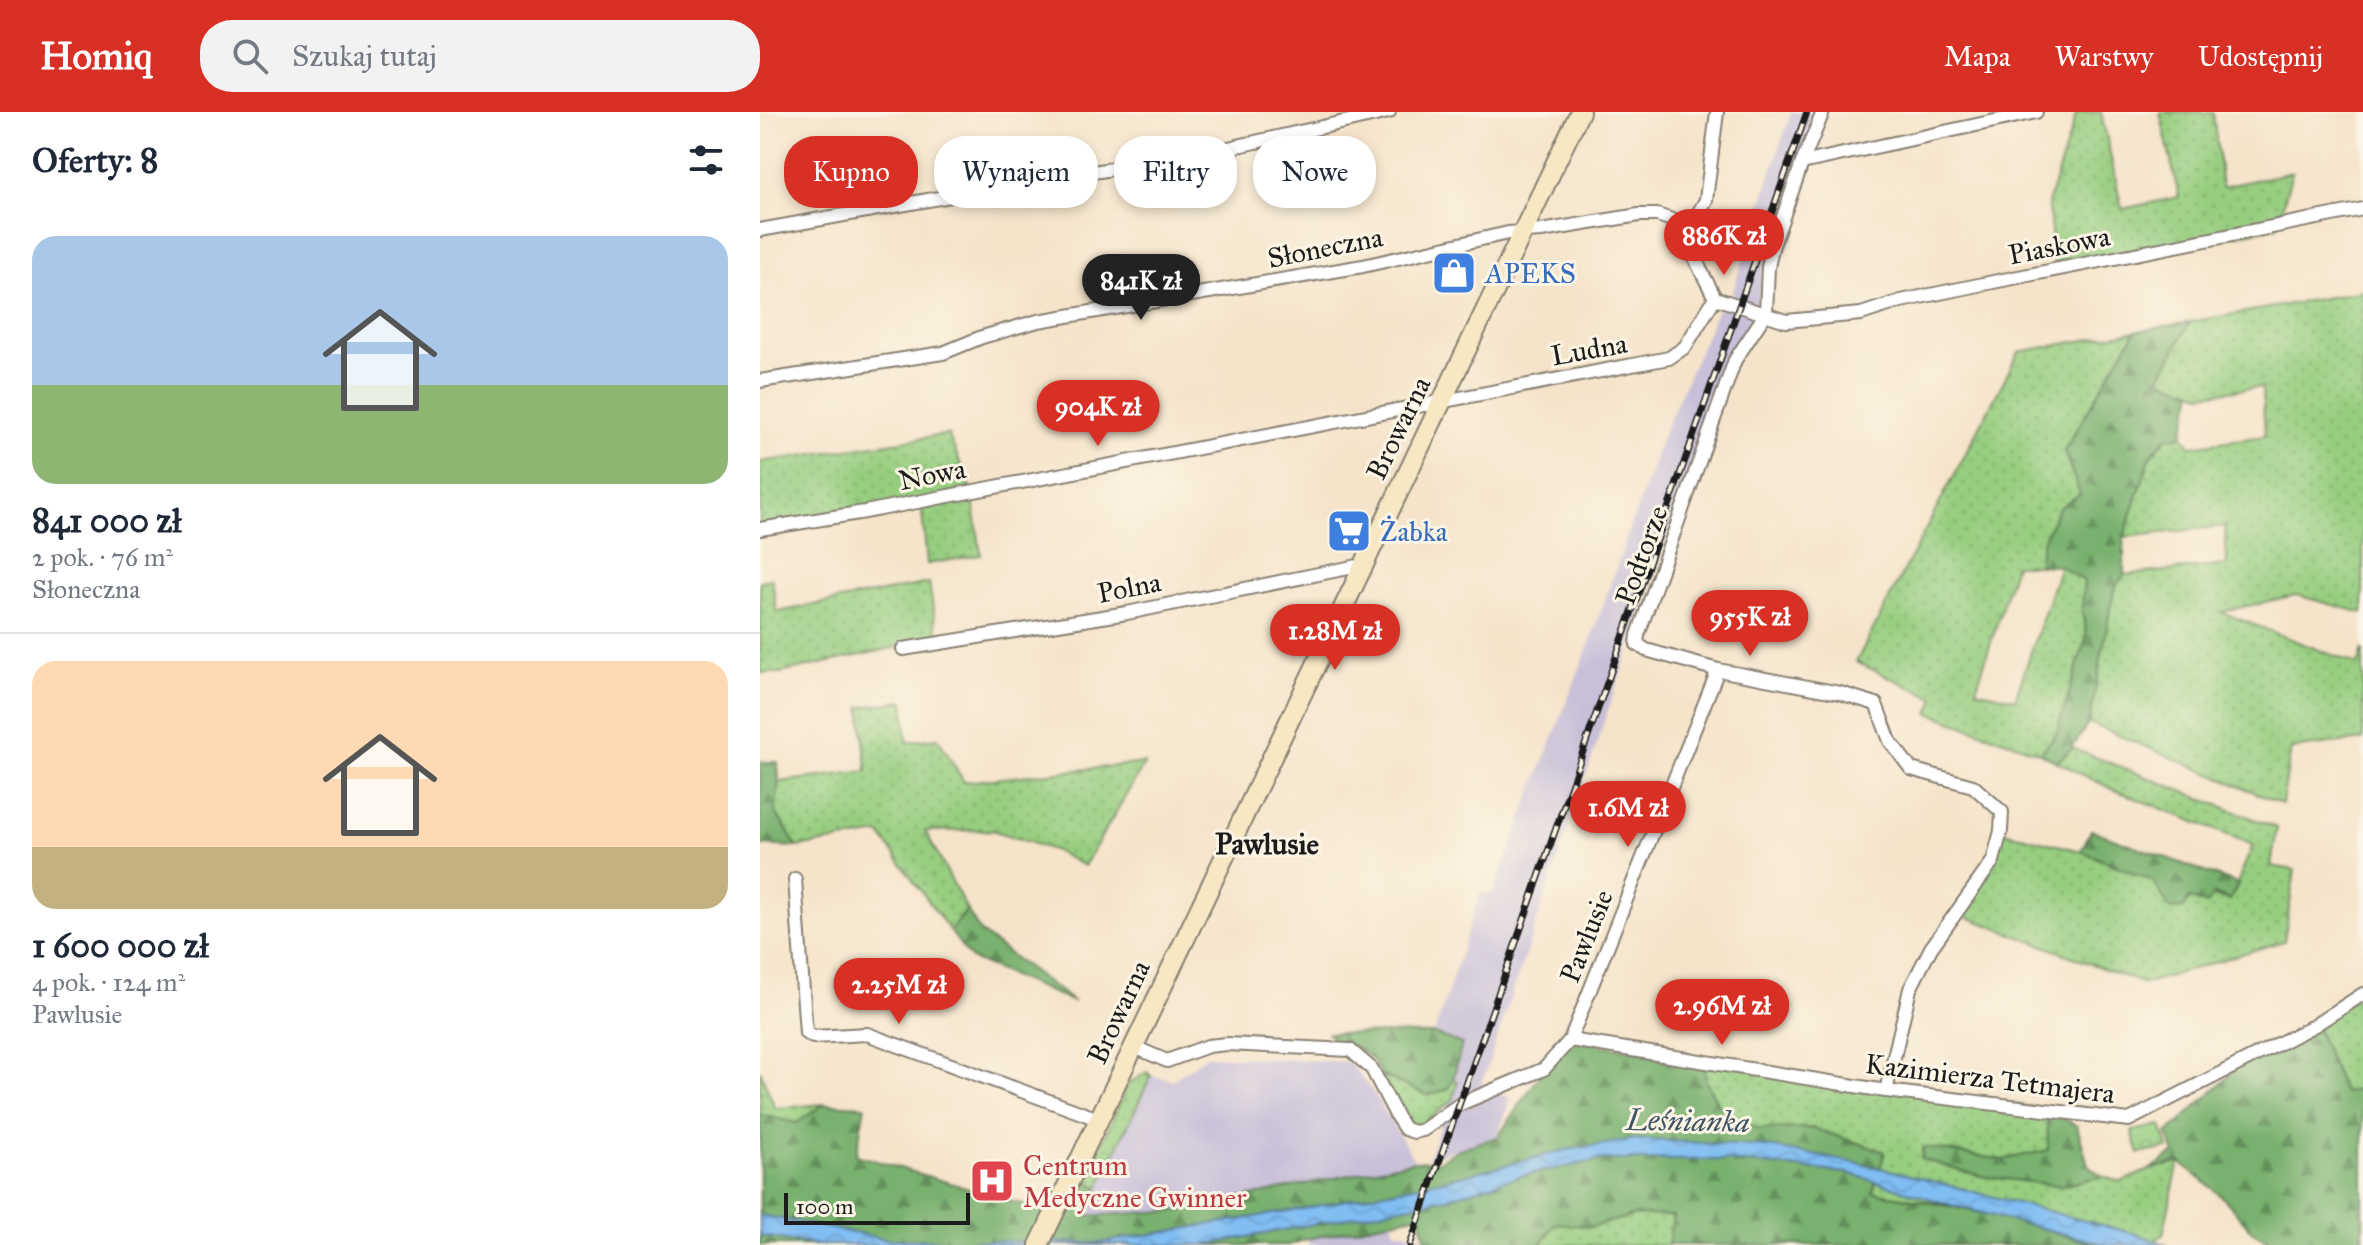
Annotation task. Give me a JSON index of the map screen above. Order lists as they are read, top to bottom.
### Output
{
  "streets": {
    "street": [
      "Piaskowa",
      "Słoneczna",
      "Ludna",
      "Browarna",
      "Nowa",
      "Podtorze",
      "Polna",
      "Pawlusie",
      "Kazimierza Tetmajera"
    ]
  },
  "crossings": [
    ["Piaskowa", "Podtorze"],
    ["Słoneczna", "Browarna"],
    ["Ludna", "Browarna"],
    ["Ludna", "Nowa"],
    ["Browarna", "Nowa"],
    ["Browarna", "Polna"],
    ["Podtorze", "Pawlusie"],
    ["Podtorze", "Kazimierza Tetmajera"],
    ["Pawlusie", "Kazimierza Tetmajera"]
  ],
  "districts": ["Pawlusie"],
  "water": ["Leśnianka"],
  "places": {
    "shop": ["APEKS"],
    "supermarket": ["Żabka"],
    "hospital": ["Centrum Medyczne Gwinner"]
  },
  "scale_bar": "100 m",
  "page": {
    "header": "Homiq",
    "search": "Szukaj tutaj",
    "nav": ["Mapa", "Warstwy", "Udostępnij"],
    "heading": "Oferty: 8",
    "chip": [
      "Kupno",
      "Wynajem",
      "Filtry",
      "Nowe"
    ],
    "list": [
      {
        "name": "841 000 zł",
        "note": "2 pok. · 76 m² · Słoneczna"
      },
      {
        "name": "1 600 000 zł",
        "note": "4 pok. · 124 m² · Pawlusie"
      }
    ],
    "price": [
      "886K zł",
      "841K zł",
      "904K zł",
      "955K zł",
      "1.28M zł",
      "1.6M zł",
      "2.25M zł",
      "2.96M zł"
    ],
    "scale": "100 m"
  }
}
